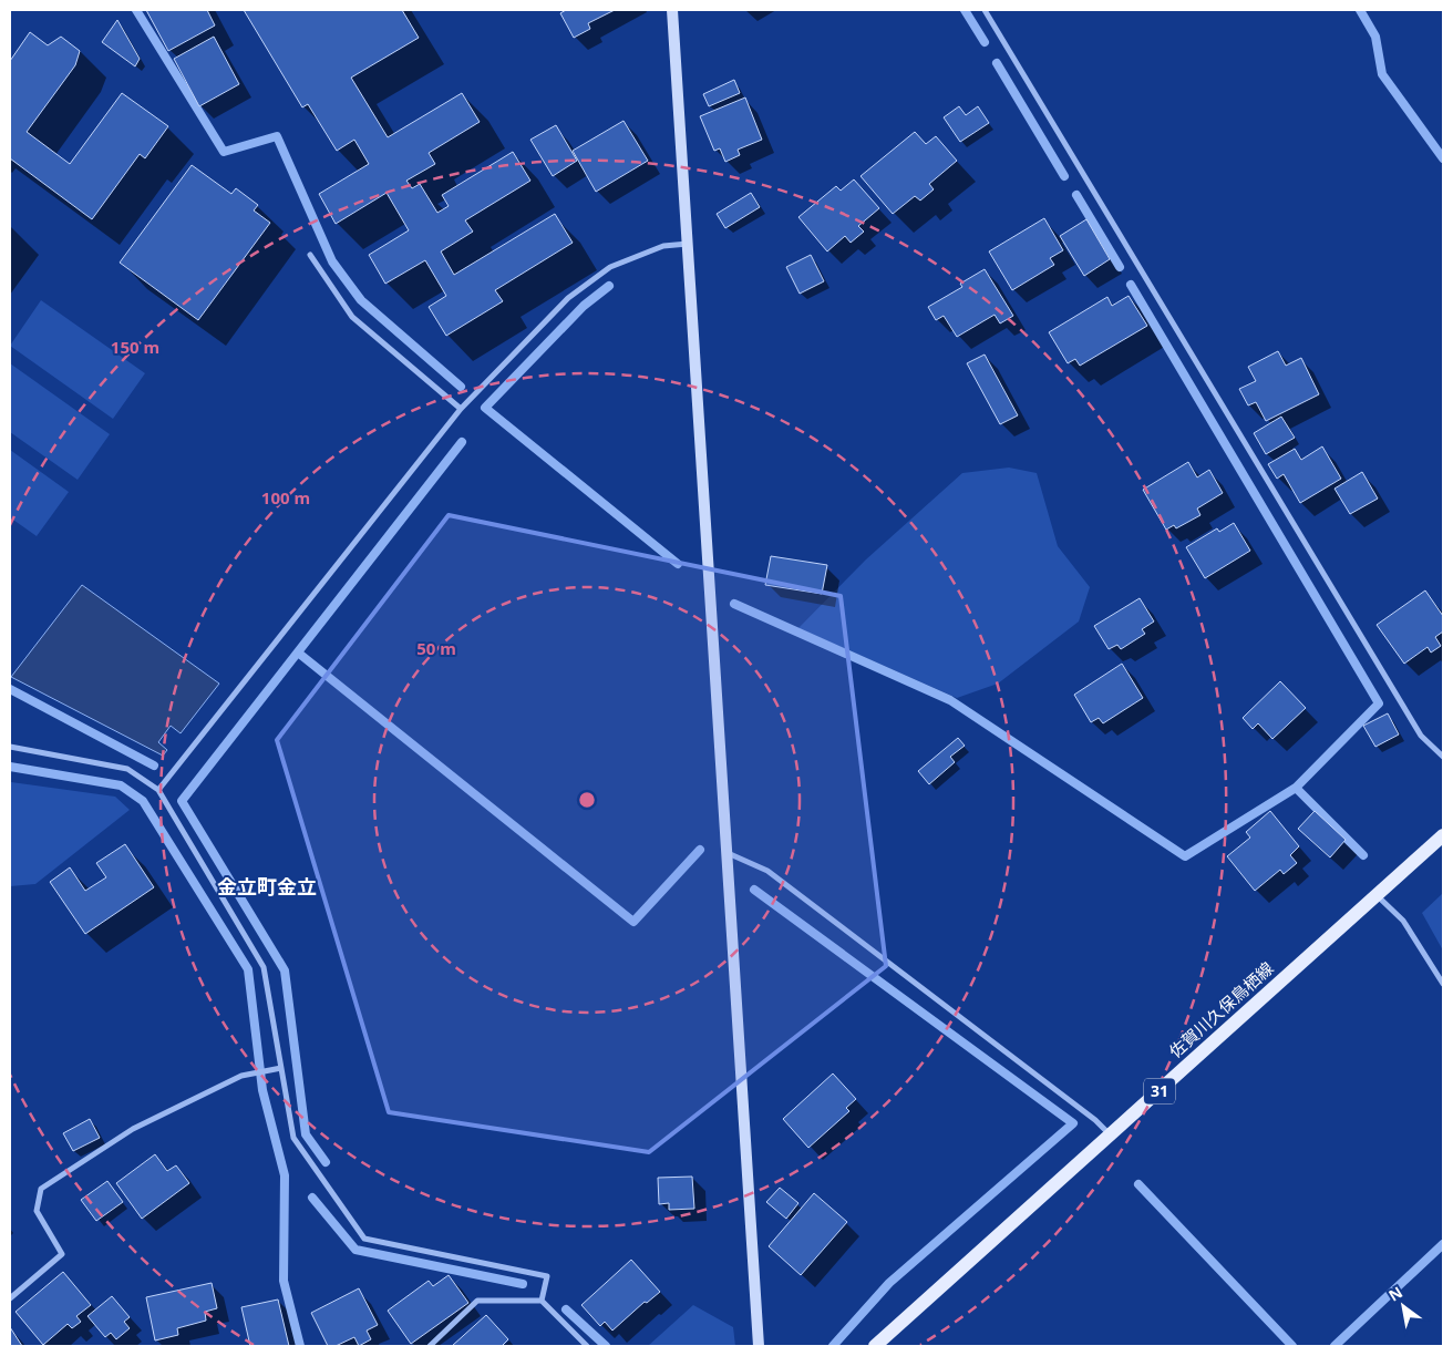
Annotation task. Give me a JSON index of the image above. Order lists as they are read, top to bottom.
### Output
{
  "streets": {
    "main road": ["佐賀川久保鳥栖線", "31"]
  },
  "districts": ["金立町金立"],
  "north": "top left",
  "rings": ["150 m", "100 m", "50 m"]
}
